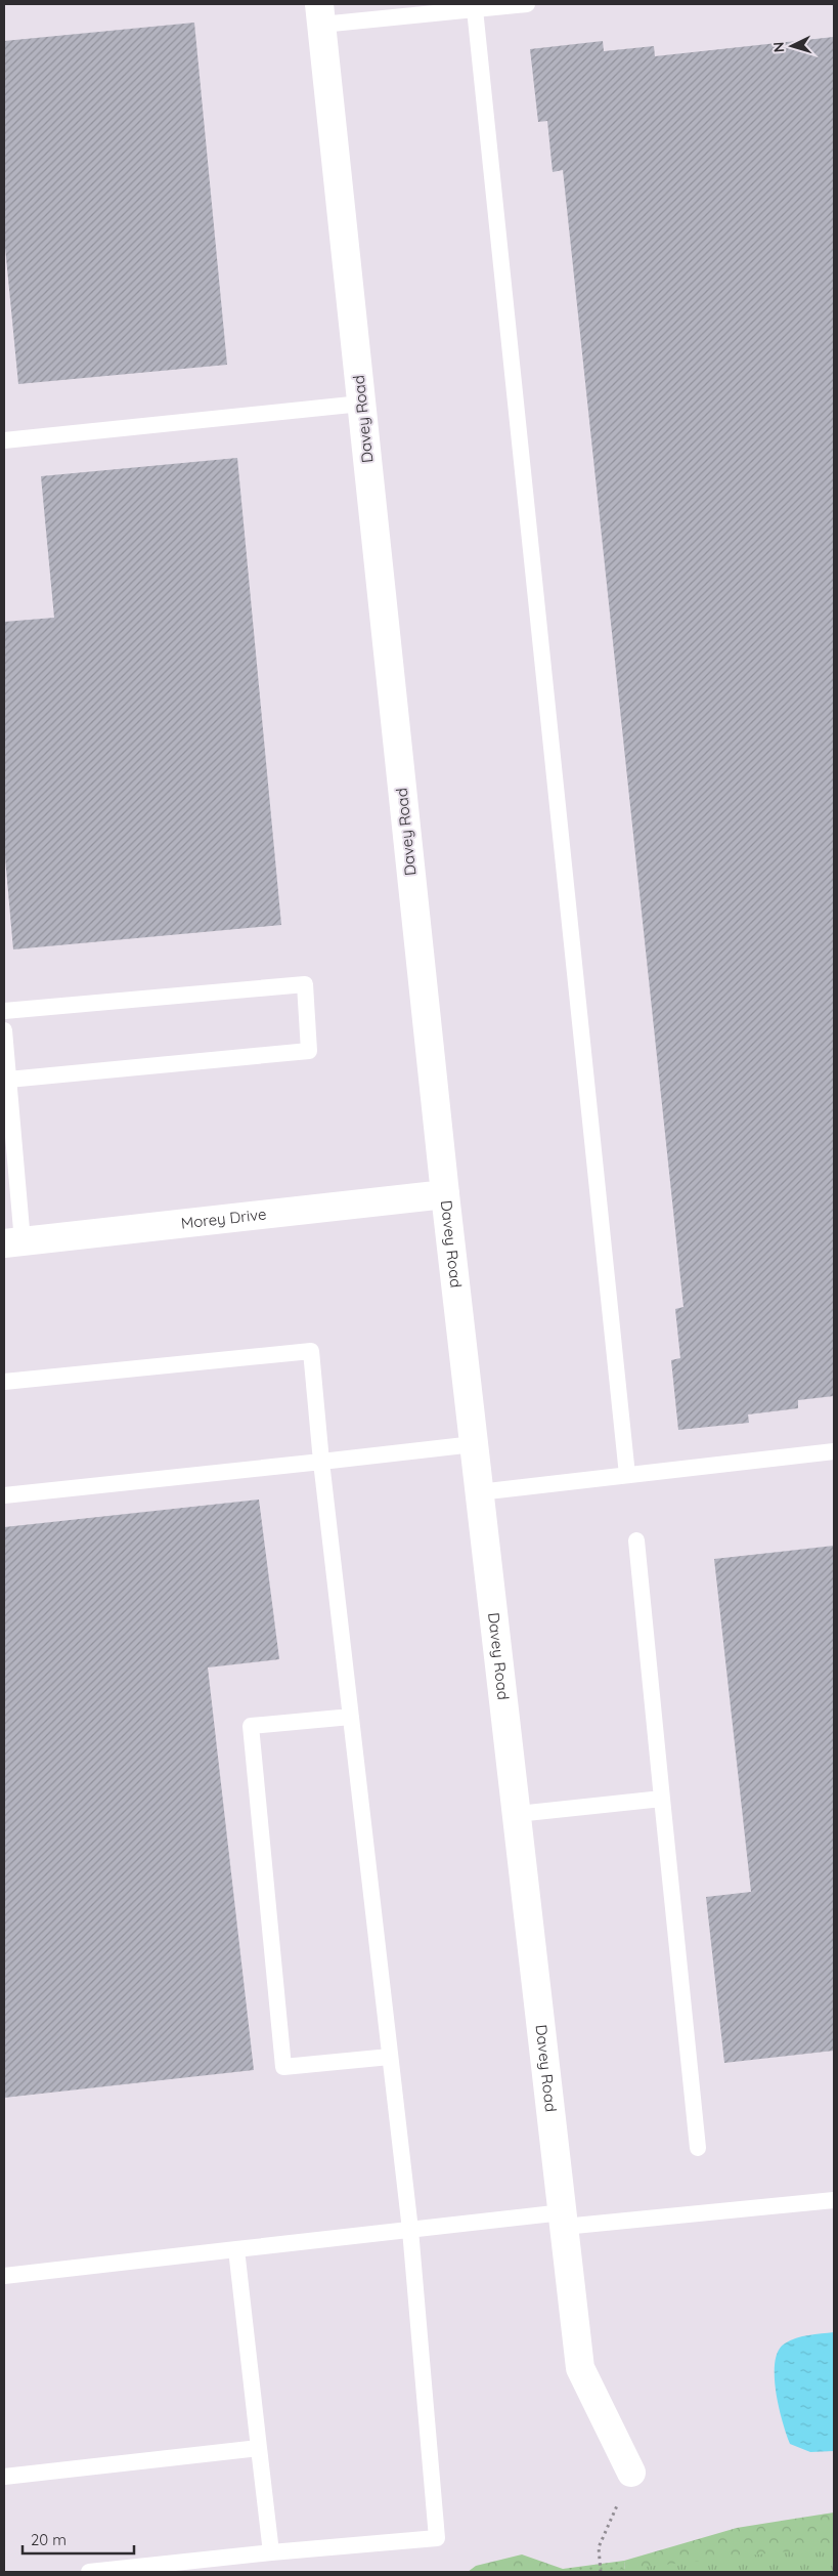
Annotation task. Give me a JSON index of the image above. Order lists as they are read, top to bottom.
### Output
{
  "streets": {
    "street": ["Davey Road", "Morey Drive"]
  },
  "crossings": [
    ["Davey Road", "Morey Drive"]
  ],
  "scale_bar": "20 m",
  "north": "left"
}
